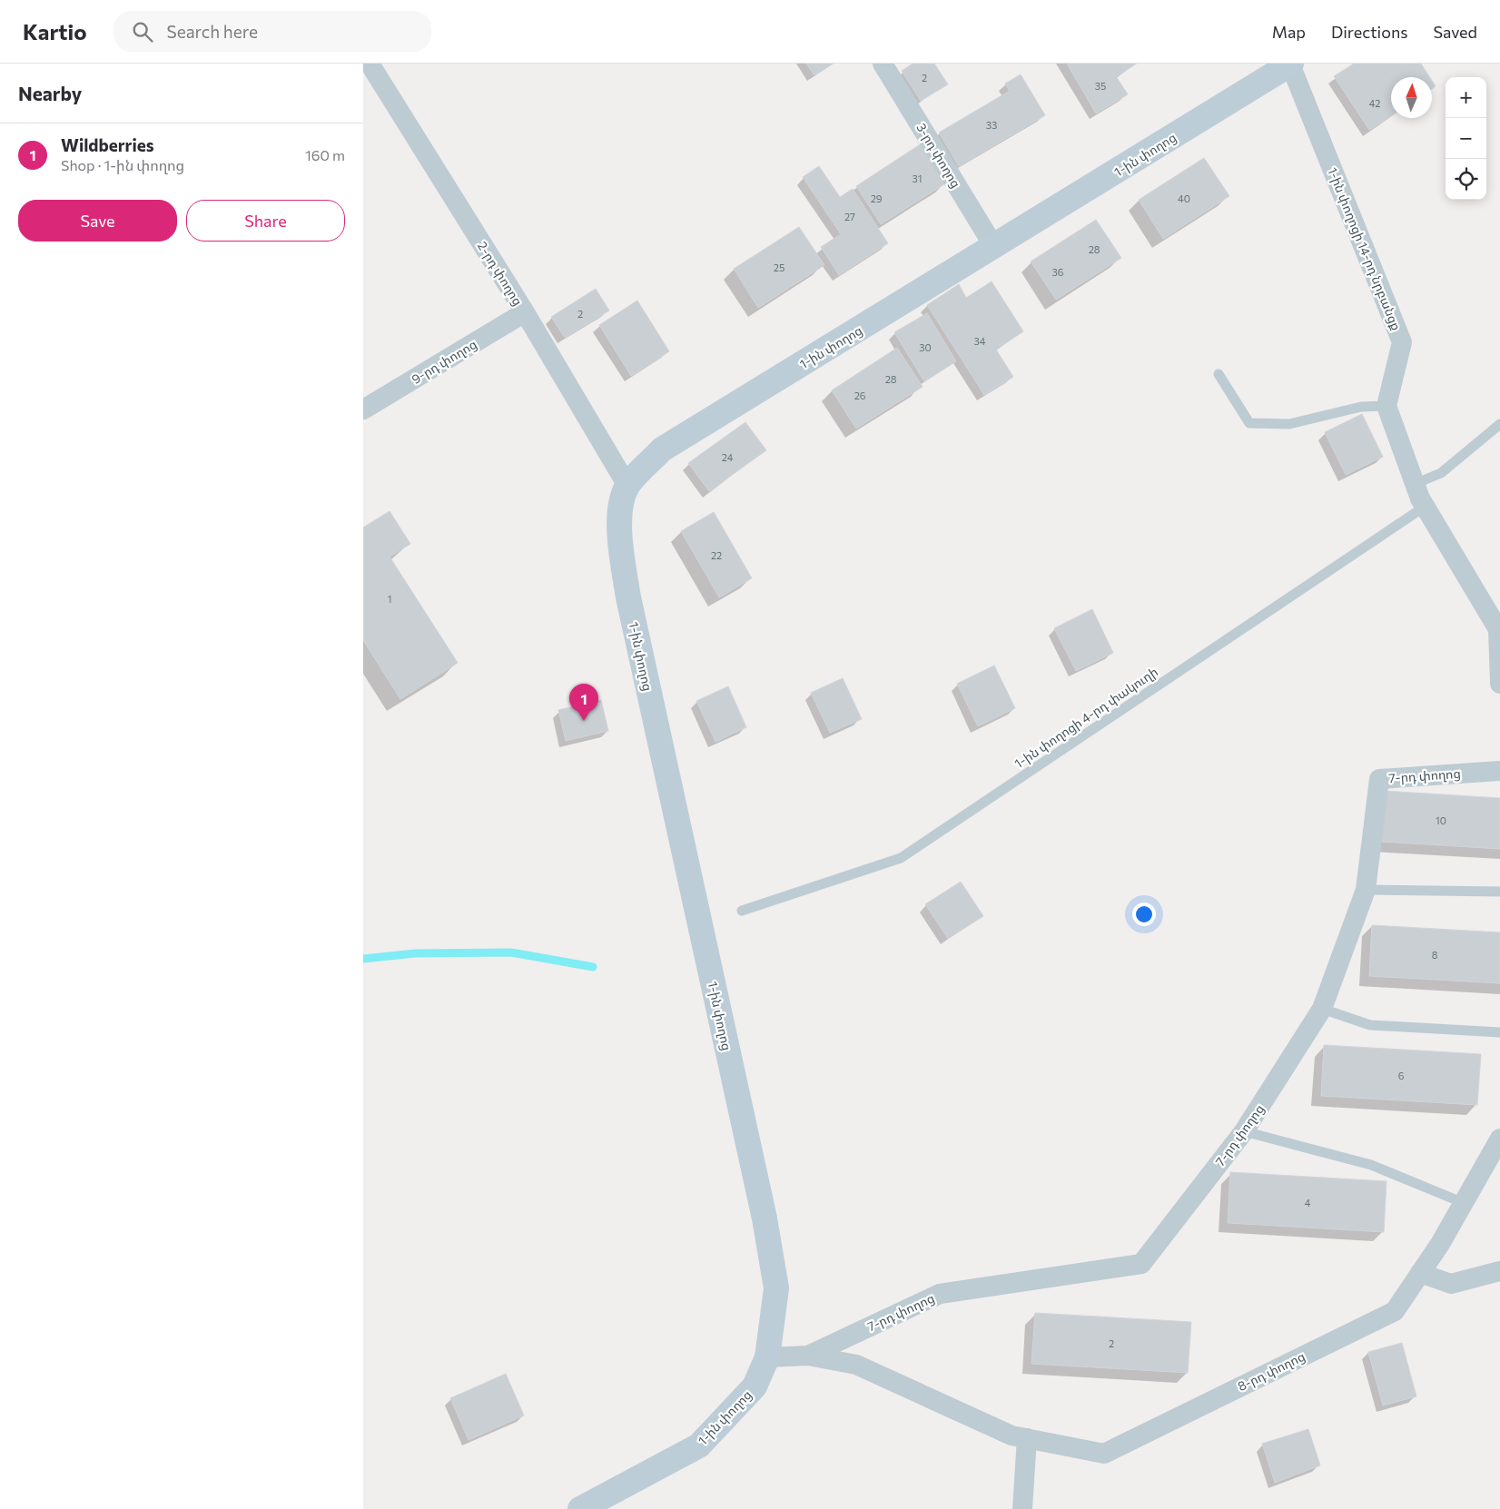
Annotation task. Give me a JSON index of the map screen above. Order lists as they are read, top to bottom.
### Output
{
  "streets": {
    "main road": ["1-ին փողոց"],
    "street": [
      "3-րդ փողոց",
      "1-ին փողոցի 14-րդ նրբանցք",
      "2-րդ փողոց",
      "9-րդ փողոց",
      "7-րդ փողոց",
      "8-րդ փողոց"
    ],
    "lane": ["1-ին փողոցի 4-րդ փակուղի"]
  },
  "crossings": [
    ["1-ին փողոց", "3-րդ փողոց"],
    ["1-ին փողոց", "1-ին փողոցի 14-րդ նրբանցք"],
    ["1-ին փողոց", "2-րդ փողոց"],
    ["2-րդ փողոց", "9-րդ փողոց"],
    ["7-րդ փողոց", "8-րդ փողոց"]
  ],
  "house_numbers": [
    "2",
    "35",
    "42",
    "33",
    "31",
    "29",
    "40",
    "27",
    "28",
    "25",
    "36",
    "2",
    "34",
    "30",
    "28",
    "26",
    "24",
    "22",
    "1",
    "10",
    "8",
    "6",
    "4",
    "2"
  ],
  "north": "top",
  "page": {
    "header": "Kartio",
    "search": "Search here",
    "nav": ["Map", "Directions", "Saved"],
    "heading": "Nearby",
    "map_buttons": ["+", "−"],
    "list": [
      {
        "mark": "1",
        "name": "Wildberries",
        "note": "Shop · 1-ին փողոց",
        "value": "160 m"
      }
    ],
    "buttons": ["Save", "Share"],
    "pins": "1"
  }
}
